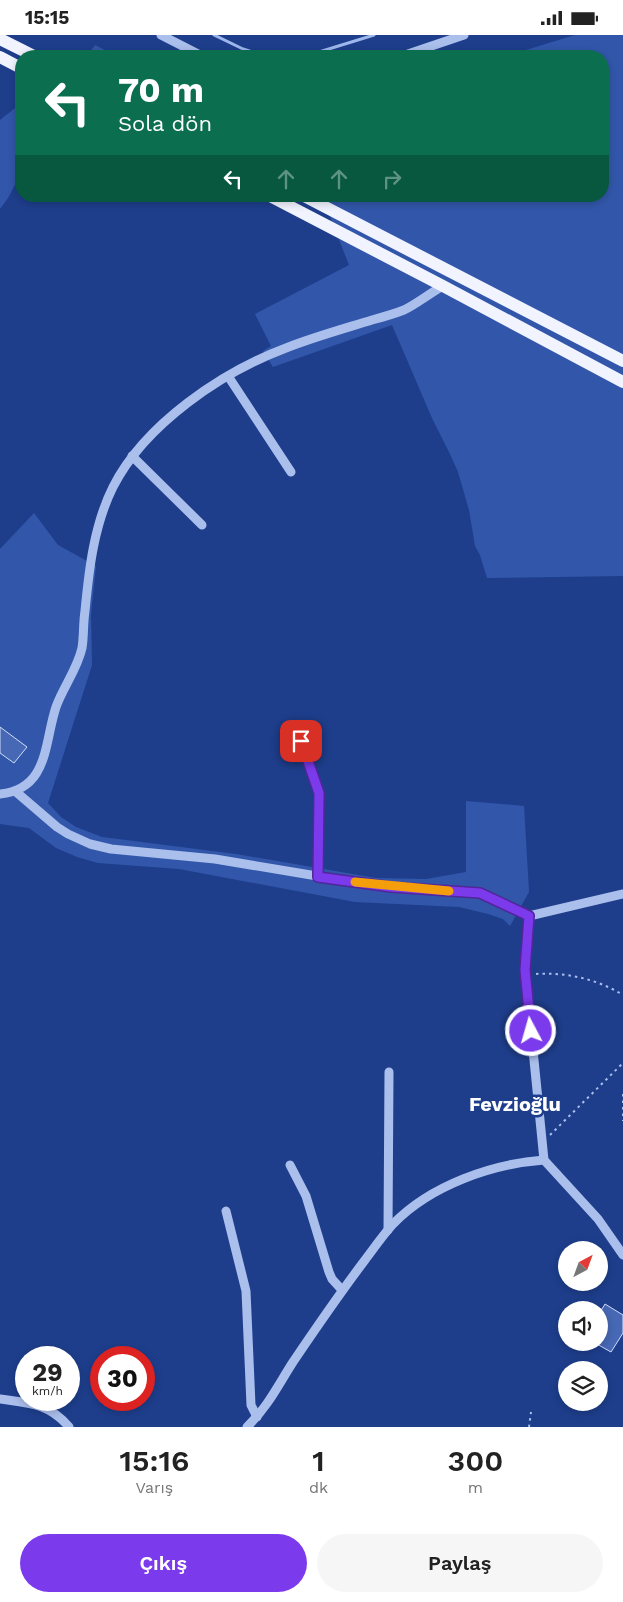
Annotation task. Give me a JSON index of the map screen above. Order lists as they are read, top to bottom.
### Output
{
  "districts": ["Fevzioğlu"],
  "north": "top right",
  "page": {
    "status": "15:15",
    "turn": ["70 m", "Sola dön"],
    "speed": "29 km/h",
    "limit": "30",
    "eta": [
      "15:16",
      "Varış",
      "1",
      "dk",
      "300",
      "m"
    ],
    "buttons": ["Çıkış", "Paylaş"]
  }
}
